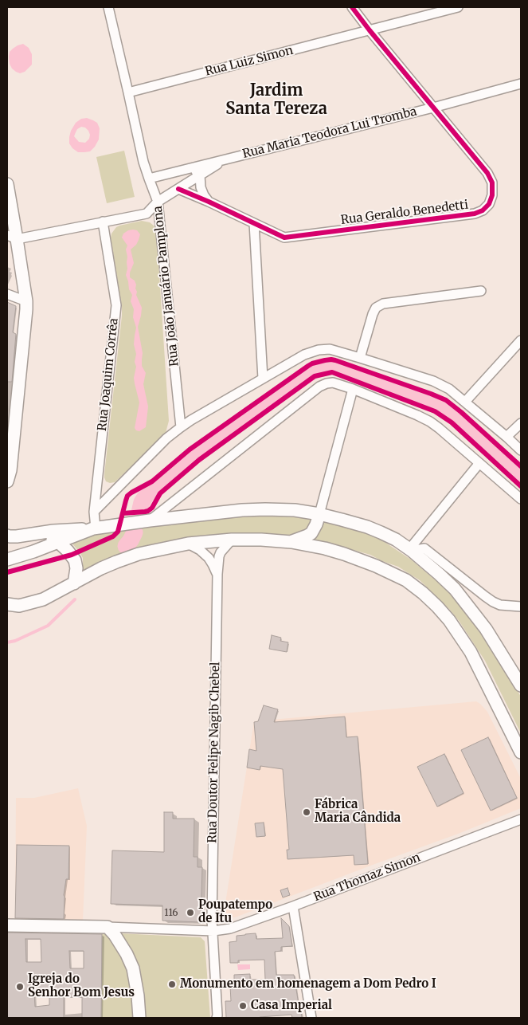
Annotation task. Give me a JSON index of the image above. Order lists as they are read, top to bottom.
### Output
{
  "streets": {
    "street": [
      "Rua Luiz Simon",
      "Rua Maria Teodora Lui Tromba",
      "Rua Geraldo Benedetti",
      "Rua João Januário Pamplona",
      "Rua Joaquim Corrêa",
      "Rua Doutor Felipe Nagib Chebel",
      "Rua Thomaz Simon"
    ]
  },
  "crossings": [
    ["Rua Luiz Simon", "Rua Geraldo Benedetti"],
    ["Rua Luiz Simon", "Rua João Januário Pamplona"],
    ["Rua Maria Teodora Lui Tromba", "Rua Geraldo Benedetti"],
    ["Rua Maria Teodora Lui Tromba", "Rua João Januário Pamplona"],
    ["Rua Maria Teodora Lui Tromba", "Rua Joaquim Corrêa"],
    ["Rua Doutor Felipe Nagib Chebel", "Rua Thomaz Simon"]
  ],
  "districts": ["Jardim Santa Tereza"],
  "places": [
    "Fábrica Maria Cândida",
    "Poupatempo de Itu",
    "Monumento em homenagem a Dom Pedro I",
    "Igreja do Senhor Bom Jesus",
    "Casa Imperial"
  ],
  "house_numbers": ["116"]
}
